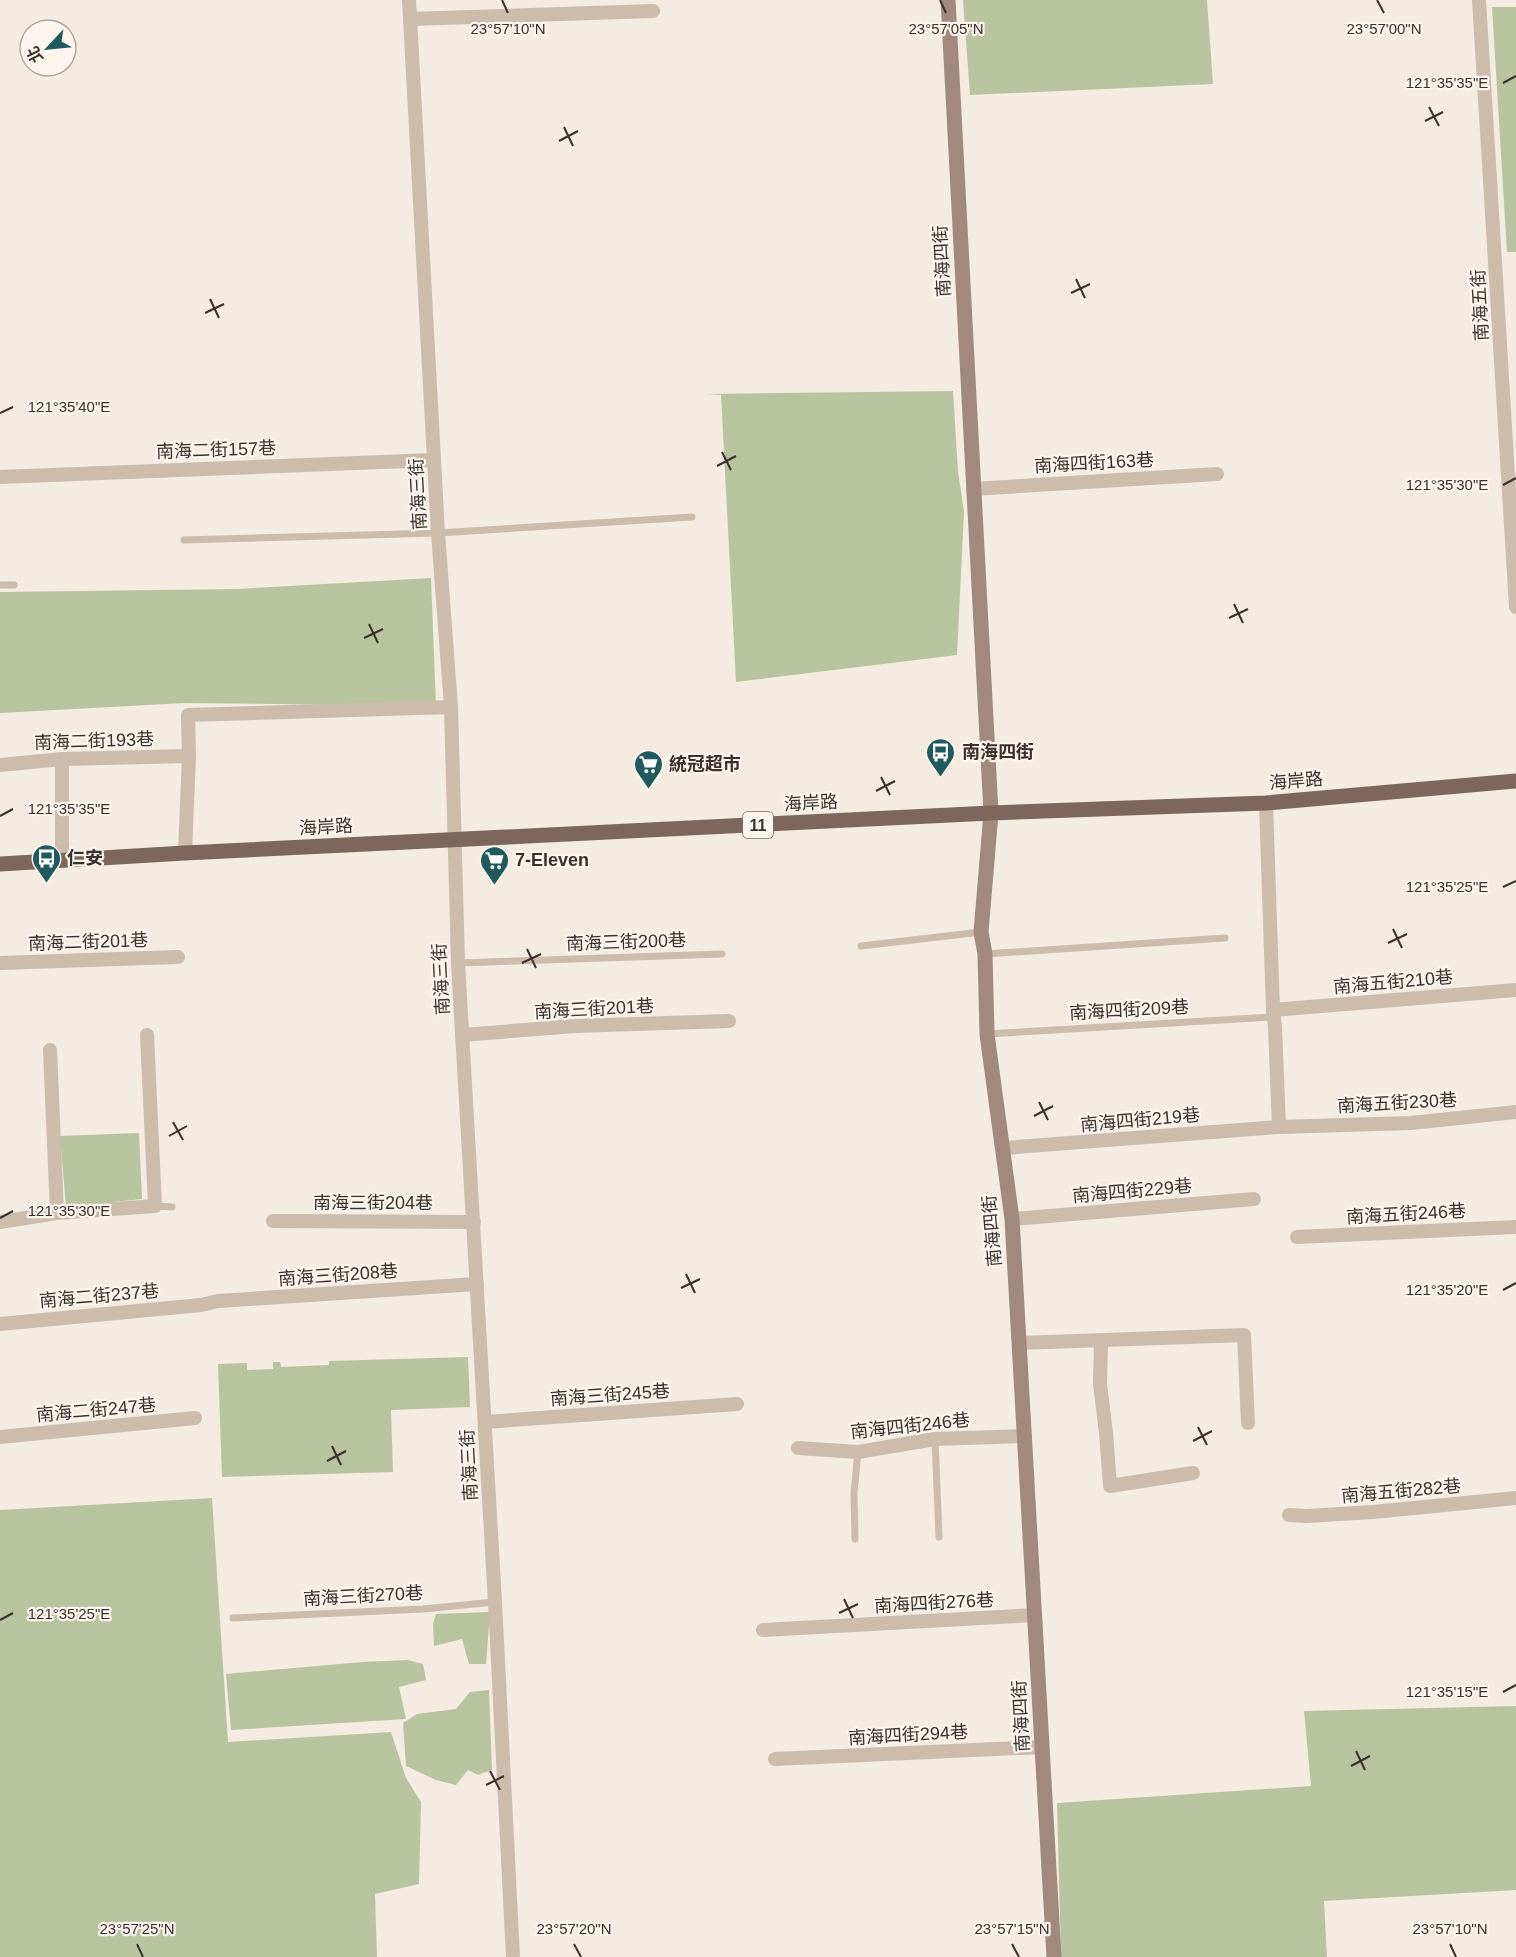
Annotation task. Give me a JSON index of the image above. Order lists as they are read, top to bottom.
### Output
{
  "streets": {
    "main road": ["海岸路", "11"],
    "street": [
      "南海四街",
      "南海五街",
      "南海二街157巷",
      "南海四街163巷",
      "南海三街",
      "南海二街193巷",
      "南海二街201巷",
      "南海五街210巷",
      "南海三街201巷",
      "南海五街230巷",
      "南海四街219巷",
      "南海四街229巷",
      "南海三街204巷",
      "南海五街246巷",
      "南海三街208巷",
      "南海二街237巷",
      "南海三街245巷",
      "南海二街247巷",
      "南海四街246巷",
      "南海五街282巷",
      "南海四街276巷",
      "南海四街294巷"
    ],
    "lane": ["南海三街200巷", "南海四街209巷", "南海三街270巷"]
  },
  "crossings": [
    ["南海四街", "南海四街163巷"],
    ["南海四街", "海岸路"],
    ["南海四街", "南海四街209巷"],
    ["南海四街", "南海四街219巷"],
    ["南海四街", "南海四街229巷"],
    ["南海四街", "南海四街246巷"],
    ["南海四街", "南海四街276巷"],
    ["南海四街", "南海四街294巷"],
    ["南海二街157巷", "南海三街"],
    ["南海三街", "海岸路"],
    ["南海三街", "南海三街200巷"],
    ["南海三街", "南海三街201巷"],
    ["南海三街", "南海三街204巷"],
    ["南海三街", "南海三街208巷"],
    ["南海三街", "南海三街245巷"],
    ["南海三街", "南海三街270巷"],
    ["南海五街210巷", "南海四街209巷"],
    ["南海五街230巷", "南海四街219巷"],
    ["南海三街208巷", "南海二街237巷"]
  ],
  "places": {
    "bus stop": ["南海四街", "仁安"],
    "supermarket": ["統冠超市", "7-Eleven"]
  },
  "north": "bottom left",
  "coordinates": [
    "23°57'10\"N",
    "23°57'00\"N",
    "23°57'05\"N",
    "121°35'35\"E",
    "121°35'40\"E",
    "121°35'30\"E",
    "121°35'25\"E",
    "121°35'20\"E",
    "121°35'15\"E",
    "23°57'25\"N",
    "23°57'20\"N",
    "23°57'15\"N"
  ]
}
